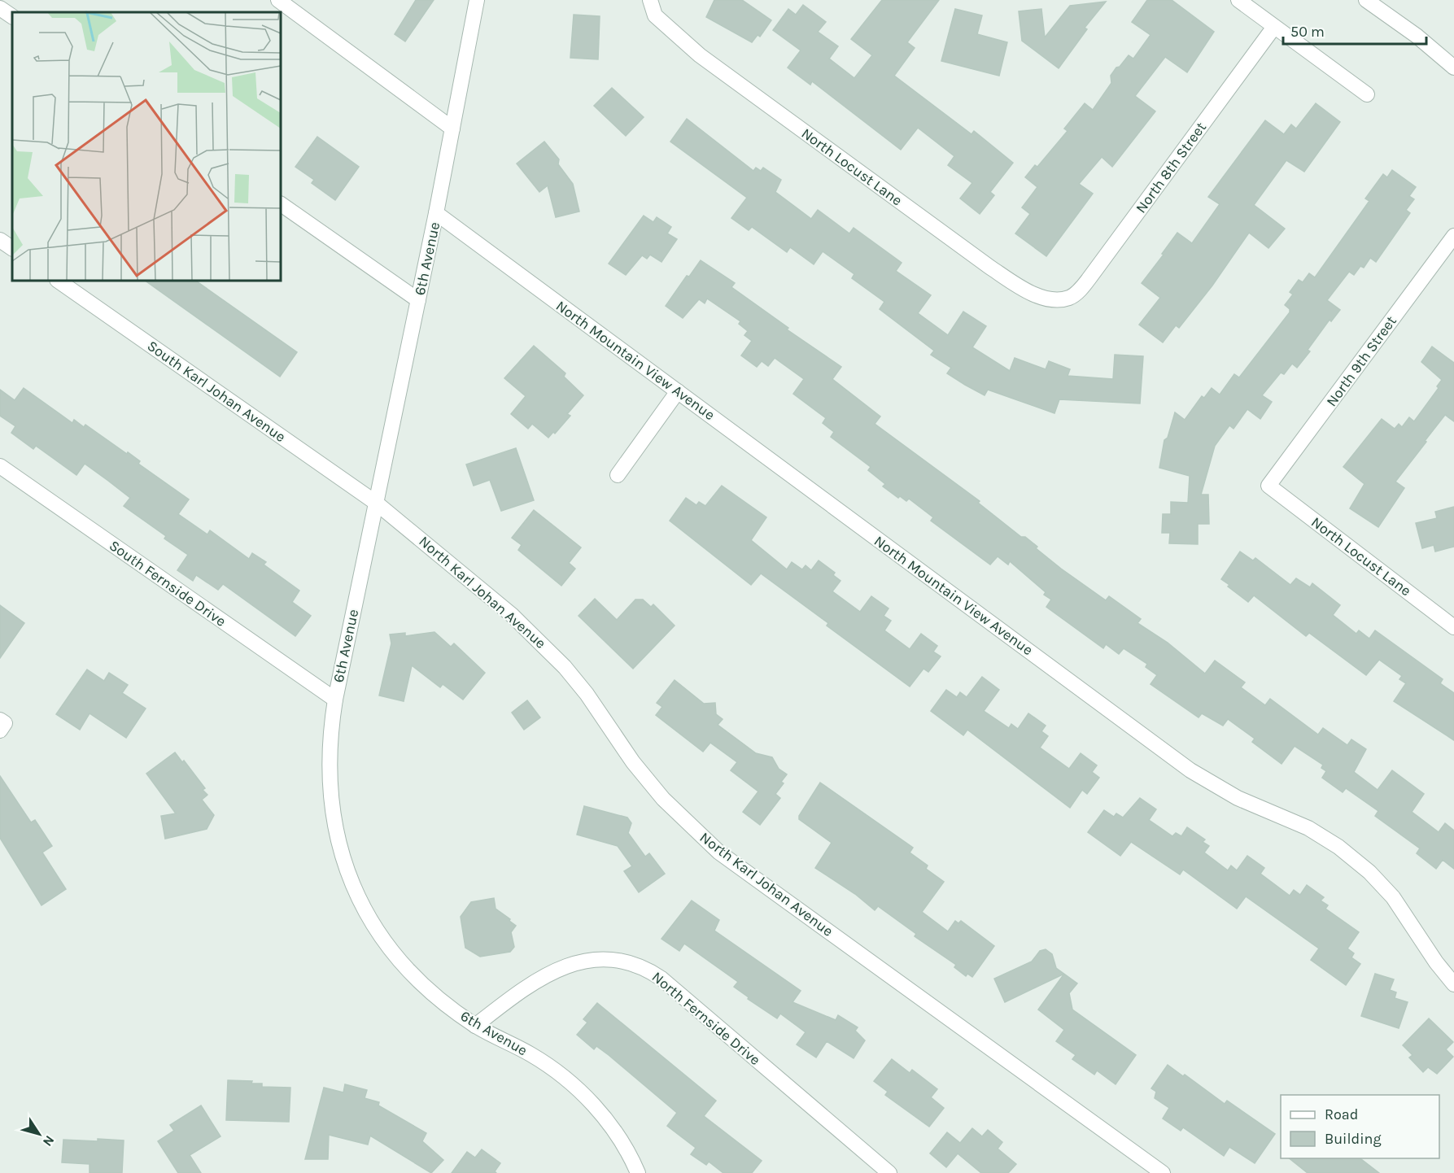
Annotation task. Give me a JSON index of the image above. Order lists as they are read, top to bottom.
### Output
{
  "streets": {
    "street": [
      "North Locust Lane",
      "North 8th Street",
      "6th Avenue",
      "North Mountain View Avenue",
      "North 9th Street",
      "South Karl Johan Avenue",
      "South Fernside Drive",
      "North Karl Johan Avenue",
      "North Fernside Drive"
    ]
  },
  "crossings": [
    ["North Locust Lane", "North 8th Street"],
    ["North Locust Lane", "North 9th Street"],
    ["6th Avenue", "North Mountain View Avenue"],
    ["6th Avenue", "South Karl Johan Avenue"],
    ["6th Avenue", "South Fernside Drive"],
    ["6th Avenue", "North Karl Johan Avenue"],
    ["6th Avenue", "North Fernside Drive"],
    ["South Karl Johan Avenue", "North Karl Johan Avenue"]
  ],
  "legend": ["Road", "Building"],
  "scale_bar": "50 m",
  "north": "bottom right"
}
